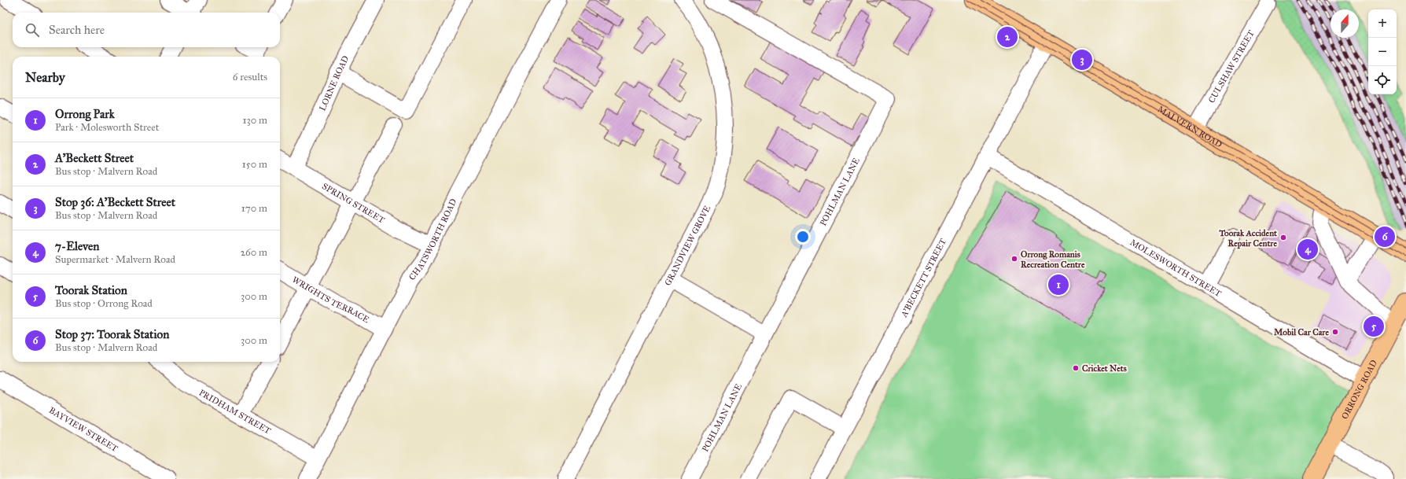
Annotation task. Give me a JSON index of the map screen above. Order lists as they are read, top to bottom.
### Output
{
  "streets": {
    "main road": ["MALVERN ROAD", "ORRONG ROAD"],
    "street": [
      "CULSHAW STREET",
      "LORNE ROAD",
      "POHLMAN LANE",
      "SPRING STREET",
      "CHATSWORTH ROAD",
      "GRANDVIEW GROVE",
      "MOLESWORTH STREET",
      "A'BECKETT STREET",
      "WRIGHTS TERRACE",
      "PRIDHAM STREET",
      "BAYVIEW STREET"
    ]
  },
  "crossings": [
    ["CULSHAW STREET", "MALVERN ROAD"],
    ["LORNE ROAD", "SPRING STREET"],
    ["MALVERN ROAD", "A'BECKETT STREET"],
    ["SPRING STREET", "CHATSWORTH ROAD"],
    ["CHATSWORTH ROAD", "WRIGHTS TERRACE"],
    ["CHATSWORTH ROAD", "PRIDHAM STREET"],
    ["MOLESWORTH STREET", "A'BECKETT STREET"],
    ["MOLESWORTH STREET", "ORRONG ROAD"]
  ],
  "places": [
    "Toorak Accident Repair Centre",
    "Orrong Romanis Recreation Centre",
    "Mobil Car Care",
    "Cricket Nets"
  ],
  "north": "top",
  "page": {
    "map_buttons": ["+", "−"],
    "search": "Search here",
    "pins": [
      "2",
      "3",
      "6",
      "4",
      "1",
      "5"
    ],
    "heading": ["Nearby", "6 results"],
    "list": [
      {
        "mark": "1",
        "name": "Orrong Park",
        "note": "Park · Molesworth Street",
        "value": "130 m"
      },
      {
        "mark": "2",
        "name": "A'Beckett Street",
        "note": "Bus stop · Malvern Road",
        "value": "150 m"
      },
      {
        "mark": "3",
        "name": "Stop 36: A'Beckett Street",
        "note": "Bus stop · Malvern Road",
        "value": "170 m"
      },
      {
        "mark": "4",
        "name": "7-Eleven",
        "note": "Supermarket · Malvern Road",
        "value": "260 m"
      },
      {
        "mark": "5",
        "name": "Toorak Station",
        "note": "Bus stop · Orrong Road",
        "value": "300 m"
      },
      {
        "mark": "6",
        "name": "Stop 37: Toorak Station",
        "note": "Bus stop · Malvern Road",
        "value": "300 m"
      }
    ]
  }
}
